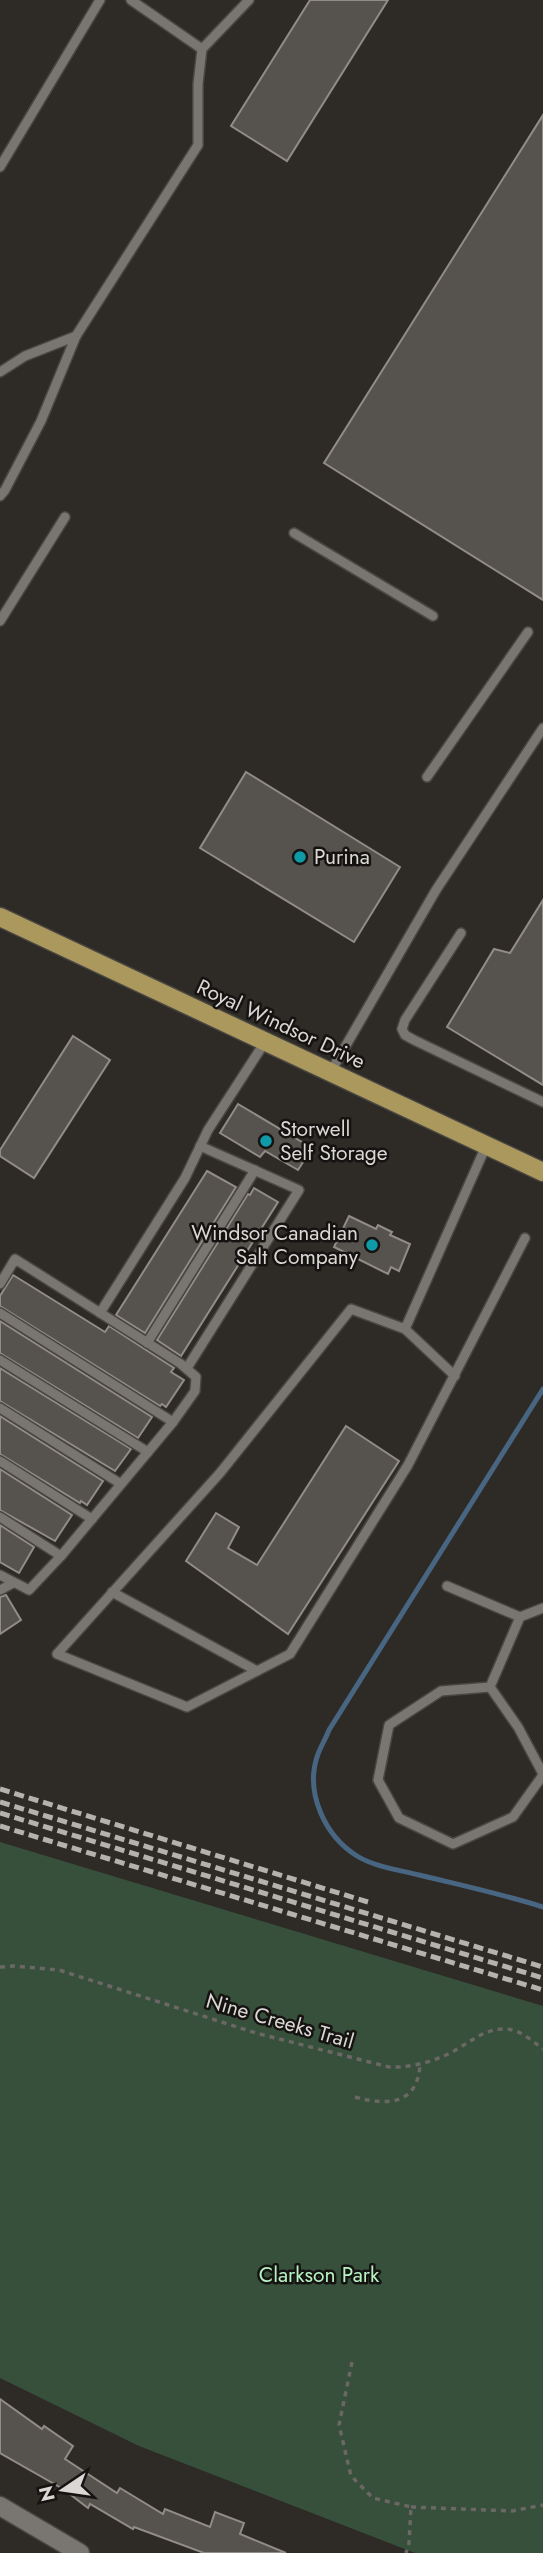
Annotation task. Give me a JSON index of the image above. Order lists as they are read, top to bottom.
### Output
{
  "streets": {
    "main road": ["Royal Windsor Drive"],
    "path": ["Nine Creeks Trail"]
  },
  "parks": ["Clarkson Park"],
  "places": ["Purina", "Storwell Self Storage", "Windsor Canadian Salt Company"],
  "north": "left"
}
